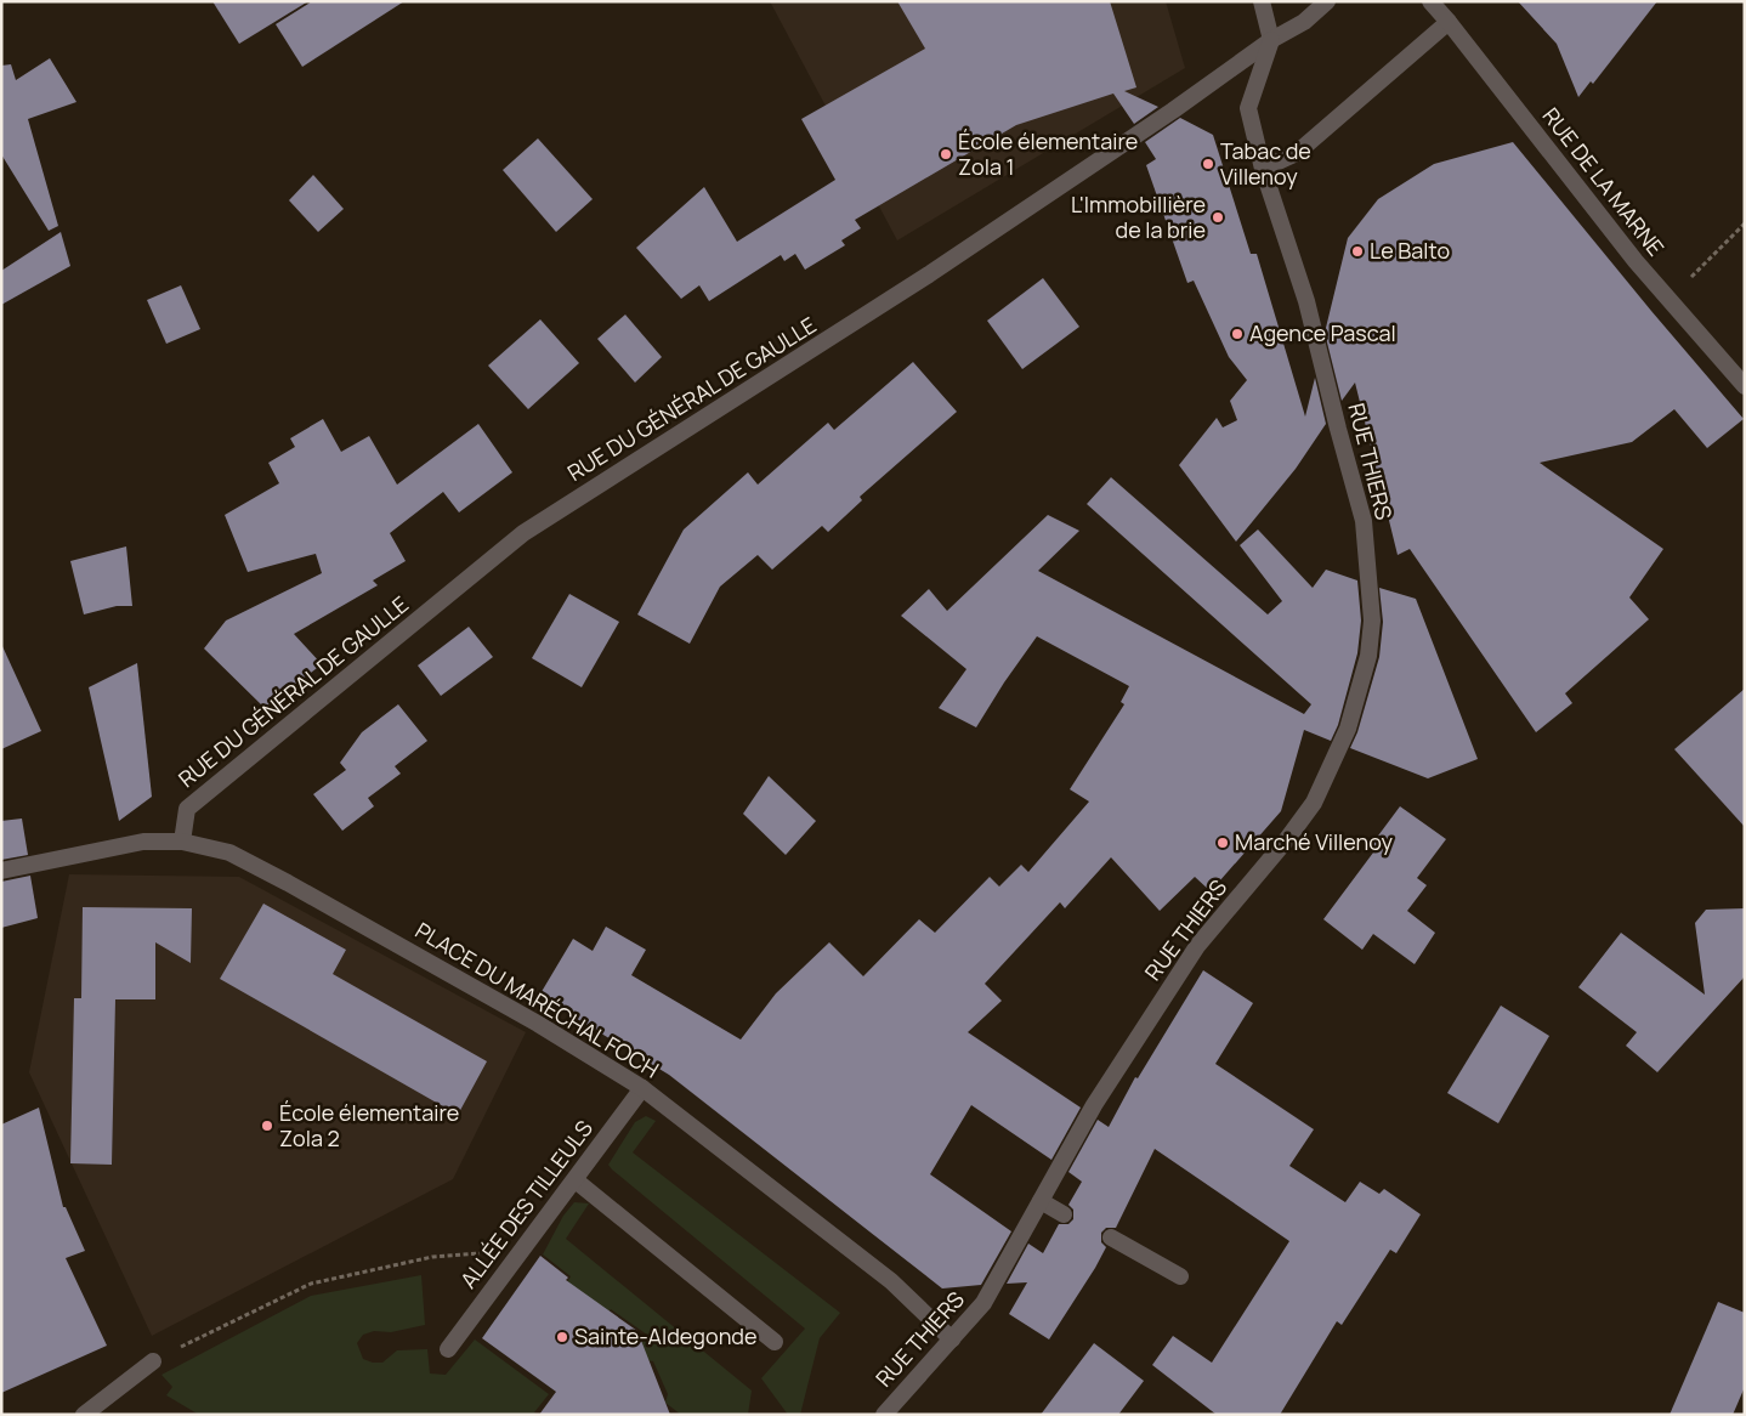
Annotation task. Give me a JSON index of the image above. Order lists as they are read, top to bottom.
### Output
{
  "streets": {
    "street": [
      "RUE DE LA MARNE",
      "RUE DU GÉNÉRAL DE GAULLE",
      "RUE THIERS",
      "PLACE DU MARÉCHAL FOCH",
      "ALLÉE DES TILLEULS"
    ]
  },
  "crossings": [
    ["RUE DU GÉNÉRAL DE GAULLE", "RUE THIERS"],
    ["RUE DU GÉNÉRAL DE GAULLE", "PLACE DU MARÉCHAL FOCH"],
    ["RUE THIERS", "PLACE DU MARÉCHAL FOCH"],
    ["PLACE DU MARÉCHAL FOCH", "ALLÉE DES TILLEULS"]
  ],
  "places": [
    "École élementaire Zola 1",
    "Tabac de Villenoy",
    "L'Immobillière de la brie",
    "Le Balto",
    "Agence Pascal",
    "Marché Villenoy",
    "École élementaire Zola 2",
    "Sainte-Aldegonde"
  ]
}
